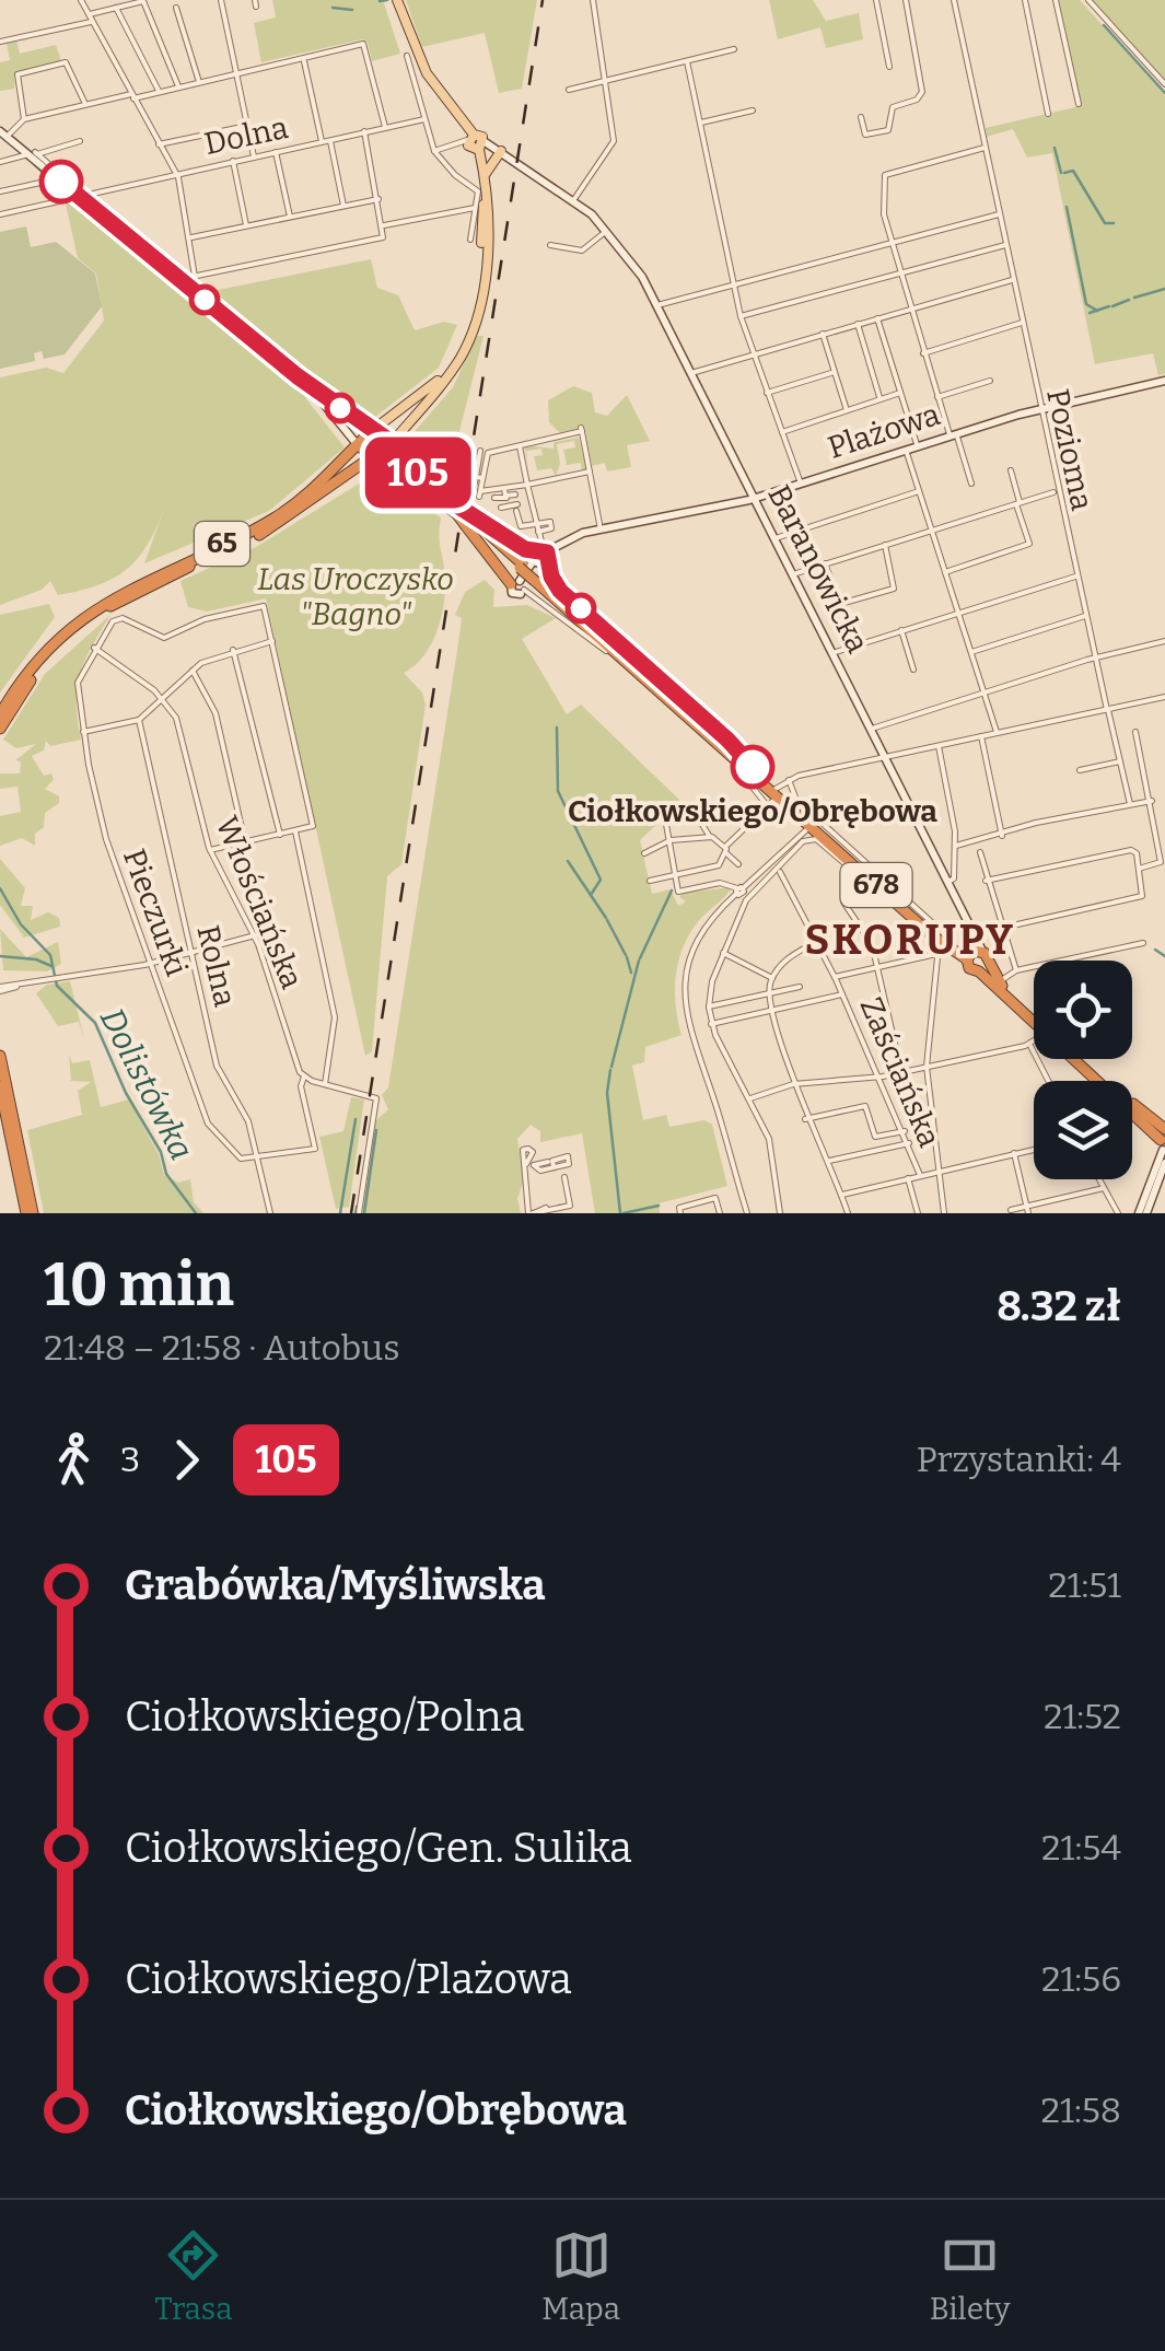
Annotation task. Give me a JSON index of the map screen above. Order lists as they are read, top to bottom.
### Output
{
  "streets": {
    "highway": ["65", "678"],
    "street": [
      "Dolna",
      "Plażowa",
      "Pozioma",
      "Baranowicka",
      "Włościańska",
      "Pieczurki",
      "Rolna",
      "Zaściańska"
    ]
  },
  "crossings": [
    ["Plażowa", "Pozioma"],
    ["Plażowa", "Baranowicka"],
    ["Plażowa", "678"],
    ["65", "Baranowicka"],
    ["65", "678"],
    ["Baranowicka", "678"],
    ["Włościańska", "Pieczurki"],
    ["Włościańska", "Rolna"],
    ["Pieczurki", "Rolna"]
  ],
  "districts": ["SKORUPY"],
  "water": ["Dolistówka"],
  "parks": ["Las Uroczysko \"Bagno\""],
  "places": ["Ciołkowskiego/Obrębowa"],
  "lines": ["bus line 105"],
  "page": {
    "on_map": "105",
    "heading": ["10 min", "21:48 – 21:58 · Autobus", "8.32 zł"],
    "legs": ["3", "105", "Przystanki: 4"],
    "list": [
      {
        "name": "Grabówka/Myśliwska",
        "value": "21:51"
      },
      {
        "name": "Ciołkowskiego/Polna",
        "value": "21:52"
      },
      {
        "name": "Ciołkowskiego/Gen. Sulika",
        "value": "21:54"
      },
      {
        "name": "Ciołkowskiego/Plażowa",
        "value": "21:56"
      },
      {
        "name": "Ciołkowskiego/Obrębowa",
        "value": "21:58"
      }
    ],
    "tabs": ["Trasa", "Mapa", "Bilety"]
  }
}
